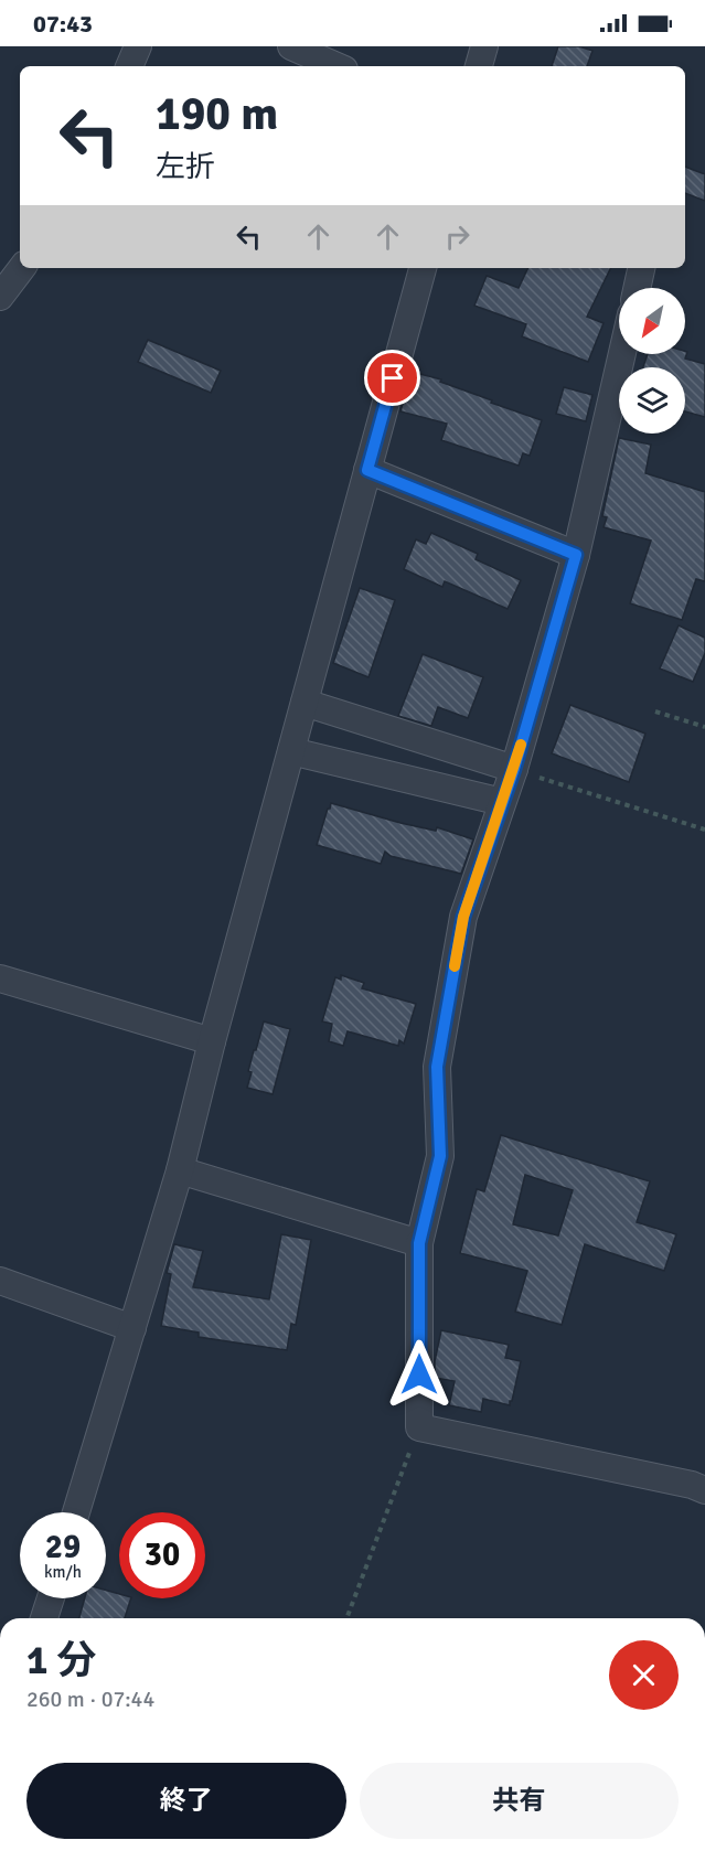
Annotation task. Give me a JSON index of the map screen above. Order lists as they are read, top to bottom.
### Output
{
  "north": "bottom left",
  "page": {
    "status": "07:43",
    "turn": ["190 m", "左折"],
    "speed": "29 km/h",
    "limit": "30",
    "heading": ["1 分", "260 m · 07:44"],
    "buttons": ["終了", "共有"]
  }
}
